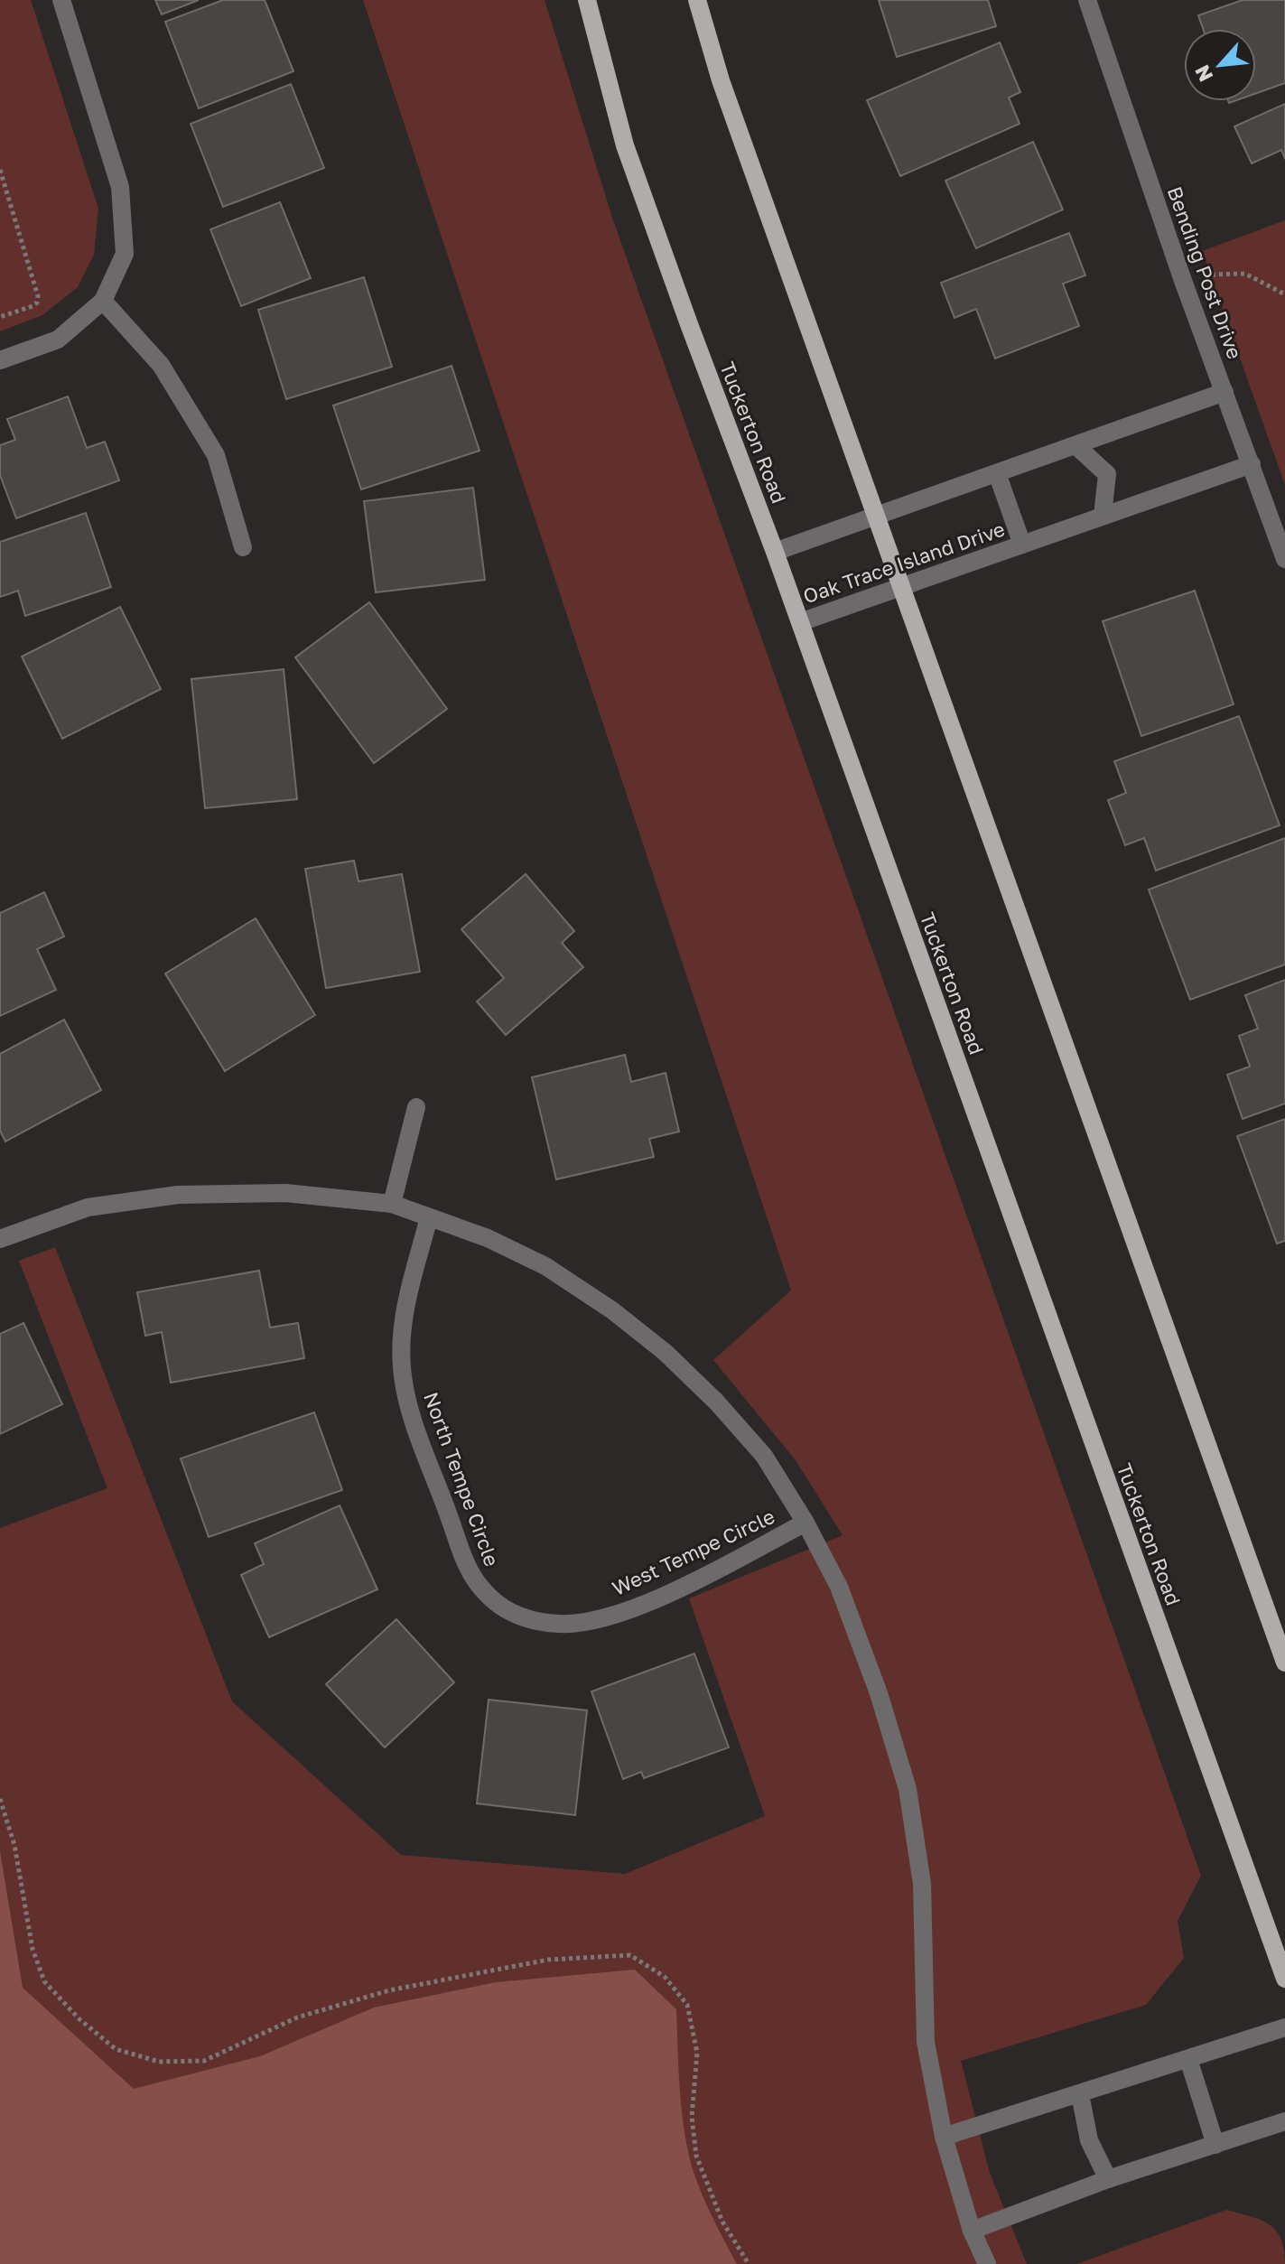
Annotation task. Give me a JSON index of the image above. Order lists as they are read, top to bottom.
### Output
{
  "streets": {
    "main road": ["Tuckerton Road"],
    "street": [
      "Bending Post Drive",
      "Oak Trace Island Drive",
      "North Tempe Circle",
      "West Tempe Circle"
    ]
  },
  "crossings": [
    ["Bending Post Drive", "Oak Trace Island Drive"],
    ["Tuckerton Road", "Oak Trace Island Drive"],
    ["North Tempe Circle", "West Tempe Circle"]
  ],
  "north": "bottom left"
}
